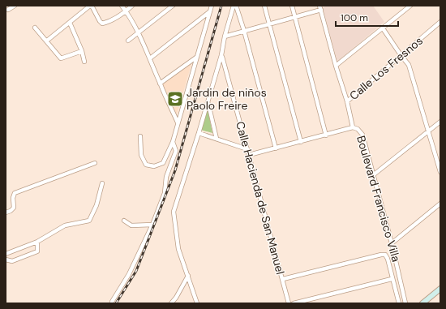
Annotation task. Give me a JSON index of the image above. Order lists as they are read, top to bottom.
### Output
{
  "streets": {
    "street": ["Calle Los Fresnos", "Calle Hacienda de San Manuel", "Boulevard Francisco Villa"]
  },
  "crossings": [
    ["Calle Los Fresnos", "Boulevard Francisco Villa"],
    ["Calle Hacienda de San Manuel", "Boulevard Francisco Villa"]
  ],
  "places": {
    "school or university": ["Jardin de niños Paolo Freire"]
  },
  "scale_bar": "100 m"
}
